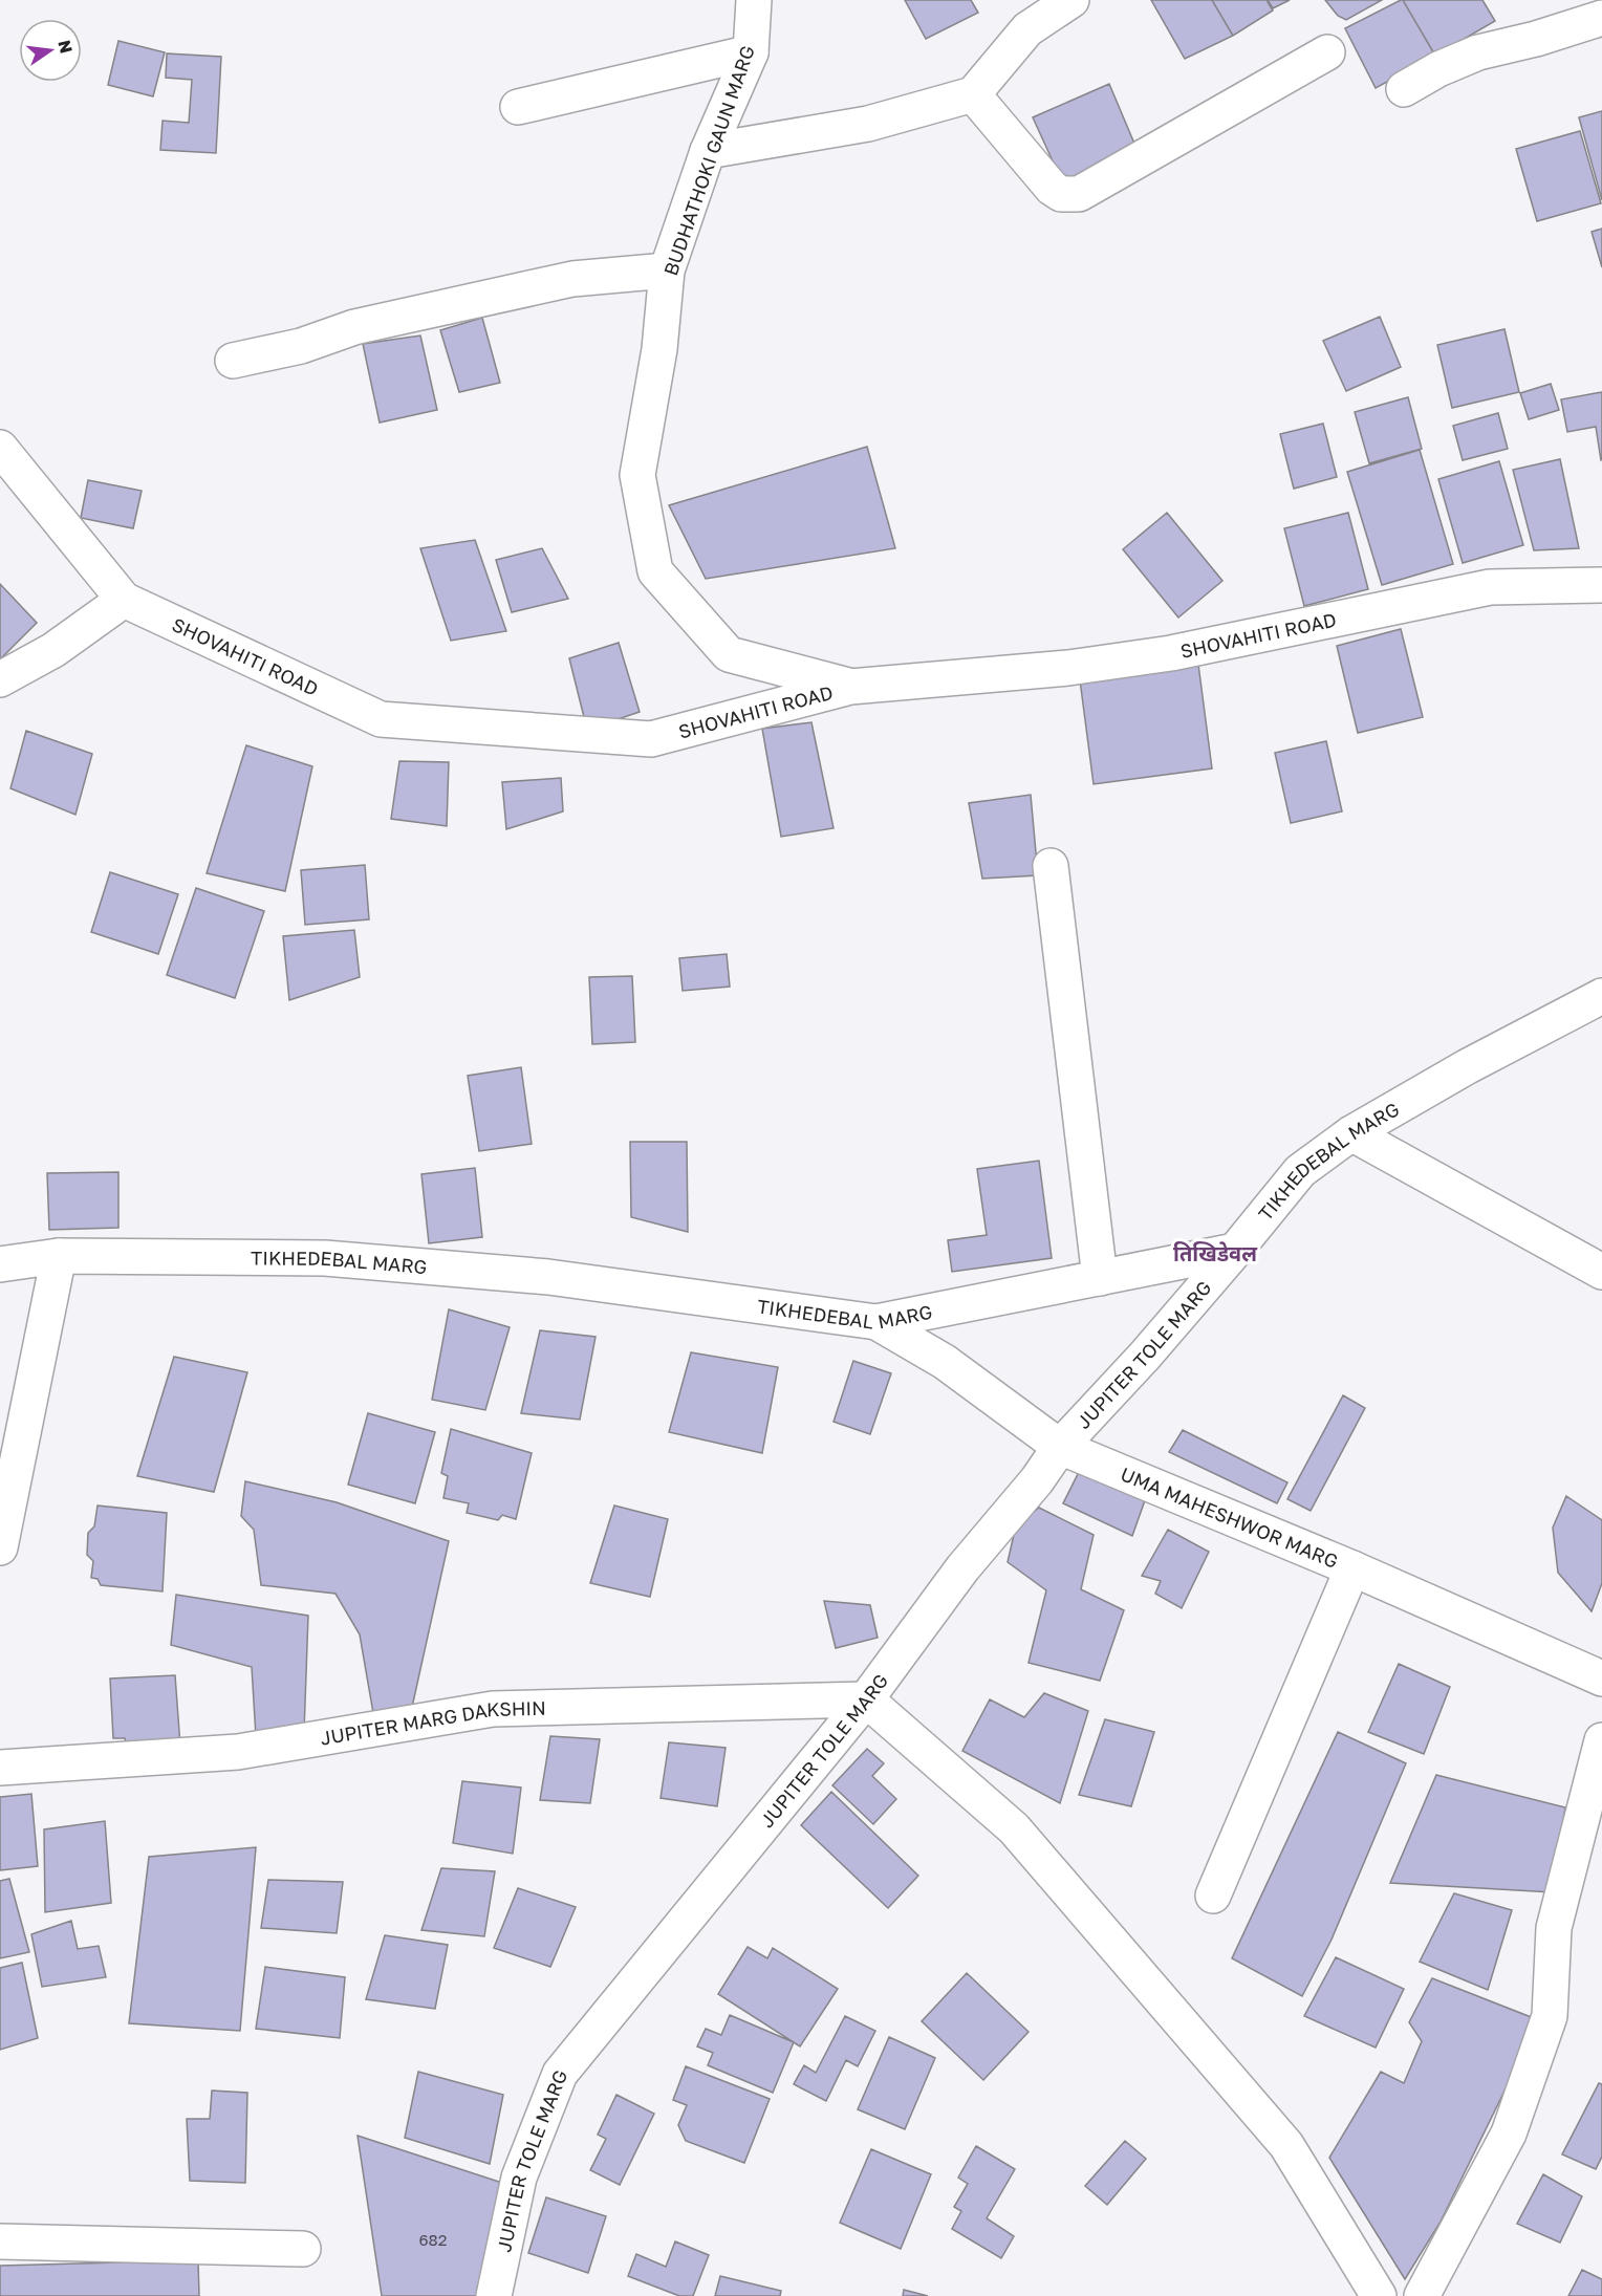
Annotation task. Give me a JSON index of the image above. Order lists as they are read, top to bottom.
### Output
{
  "streets": {
    "street": [
      "BUDHATHOKI GAUN MARG",
      "SHOVAHITI ROAD",
      "TIKHEDEBAL MARG",
      "JUPITER TOLE MARG",
      "UMA MAHESHWOR MARG",
      "JUPITER MARG DAKSHIN"
    ]
  },
  "crossings": [
    ["BUDHATHOKI GAUN MARG", "SHOVAHITI ROAD"],
    ["TIKHEDEBAL MARG", "JUPITER TOLE MARG"],
    ["TIKHEDEBAL MARG", "UMA MAHESHWOR MARG"],
    ["JUPITER TOLE MARG", "UMA MAHESHWOR MARG"],
    ["JUPITER TOLE MARG", "JUPITER MARG DAKSHIN"]
  ],
  "districts": ["तिखिडेवल"],
  "house_numbers": ["682"],
  "north": "right"
}
